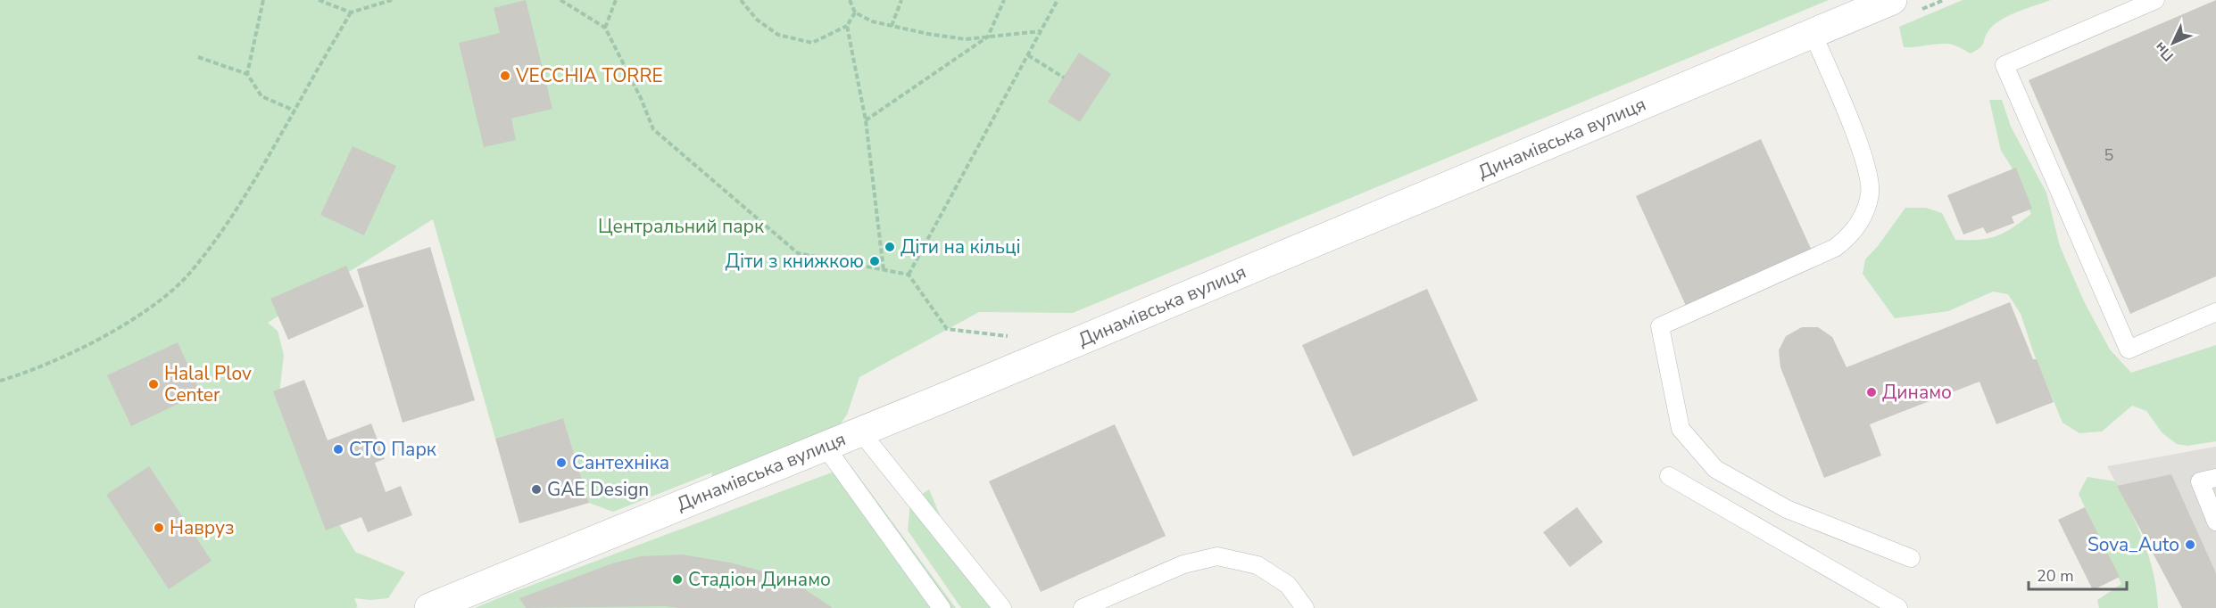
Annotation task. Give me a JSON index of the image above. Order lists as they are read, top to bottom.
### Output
{
  "streets": {
    "street": ["Динамівська вулиця"]
  },
  "parks": ["Центральний парк"],
  "places": [
    "VECCHIA TORRE",
    "Діти на кільці",
    "Діти з книжкою",
    "Halal Plov Center",
    "Динамо",
    "СТО Парк",
    "Сантехніка",
    "GAE Design",
    "Навруз",
    "Sova_Auto",
    "Стадіон Динамо"
  ],
  "house_numbers": ["5"],
  "scale_bar": "20 m",
  "north": "bottom left"
}
